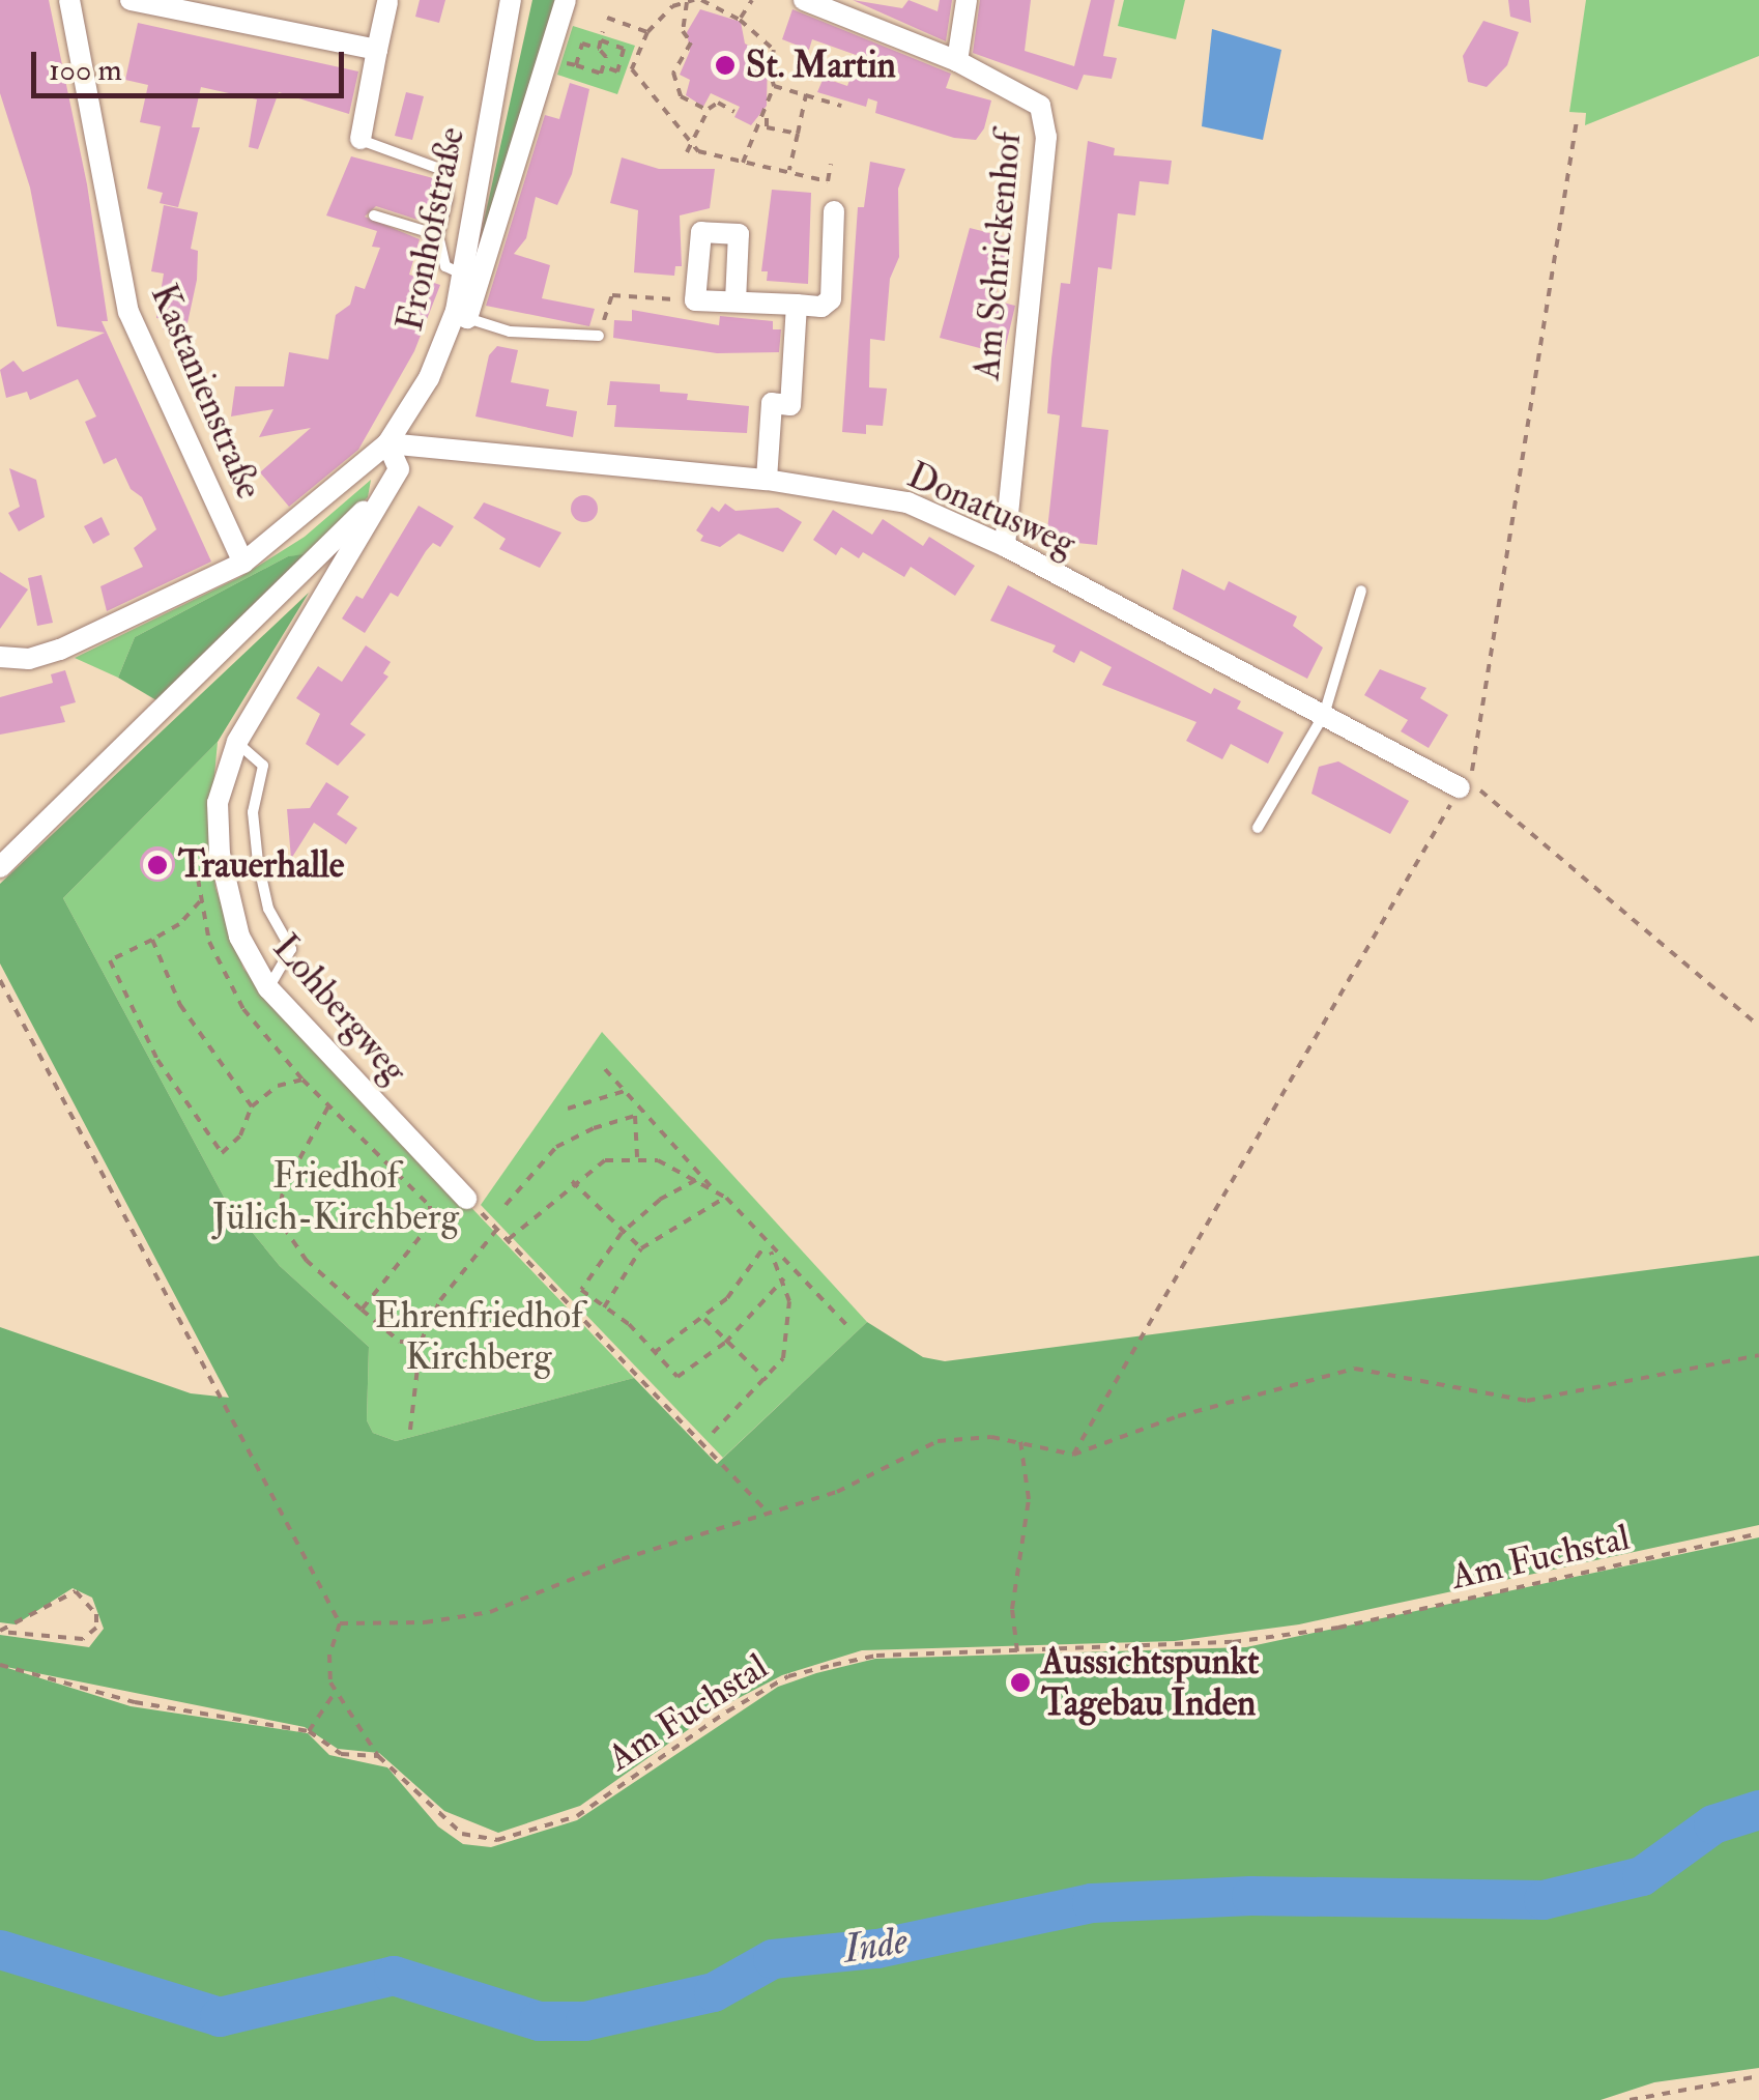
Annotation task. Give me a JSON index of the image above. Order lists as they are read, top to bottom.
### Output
{
  "streets": {
    "street": [
      "Fronhofstraße",
      "Am Schrickenhof",
      "Kastanienstraße",
      "Donatusweg",
      "Lohbergweg"
    ],
    "path": ["Am Fuchstal"]
  },
  "crossings": [
    ["Fronhofstraße", "Kastanienstraße"],
    ["Fronhofstraße", "Donatusweg"],
    ["Fronhofstraße", "Lohbergweg"],
    ["Am Schrickenhof", "Donatusweg"],
    ["Donatusweg", "Lohbergweg"]
  ],
  "water": ["Inde"],
  "parks": ["Friedhof Jülich-Kirchberg", "Ehrenfriedhof Kirchberg"],
  "places": ["St. Martin", "Trauerhalle", "Aussichtspunkt Tagebau Inden"],
  "scale_bar": "100 m"
}
